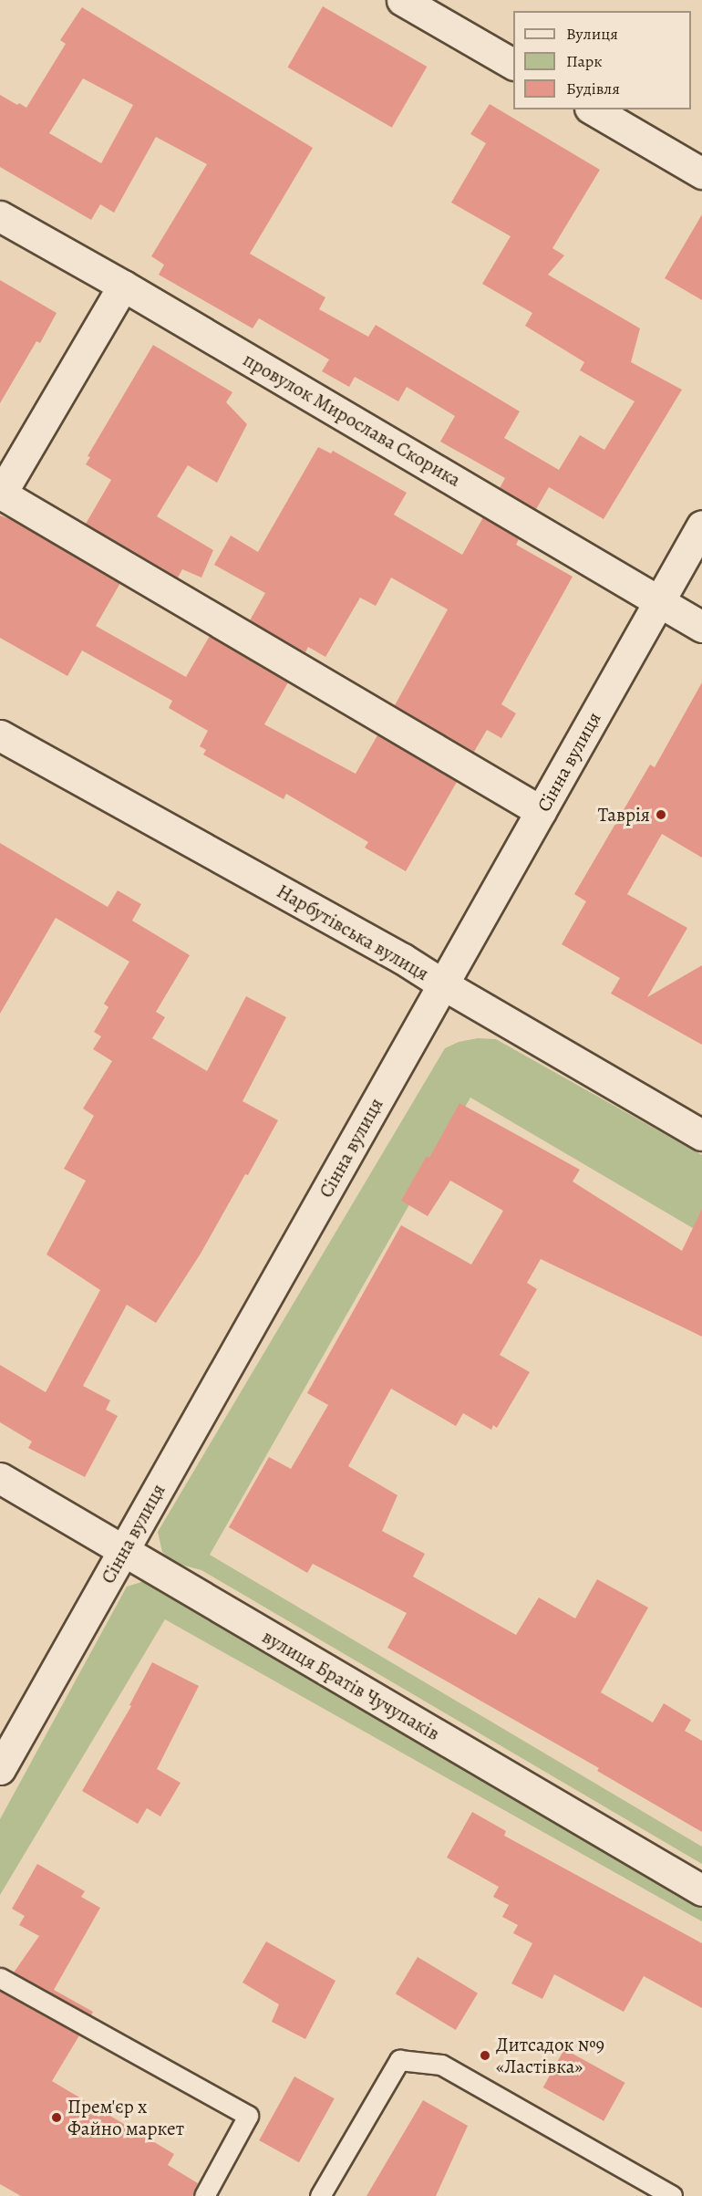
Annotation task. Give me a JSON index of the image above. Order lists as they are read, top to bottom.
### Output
{
  "streets": {
    "street": [
      "провулок Мирослава Скорика",
      "Сінна вулиця",
      "Нарбутівська вулиця",
      "вулиця Братів Чучупаків"
    ]
  },
  "crossings": [
    ["провулок Мирослава Скорика", "Сінна вулиця"],
    ["Сінна вулиця", "Нарбутівська вулиця"],
    ["Сінна вулиця", "вулиця Братів Чучупаків"]
  ],
  "places": ["Таврія", "Дитсадок №9 «Ластівка»", "Прем'єр х Файно маркет"],
  "legend": ["Вулиця", "Парк", "Будівля"]
}
